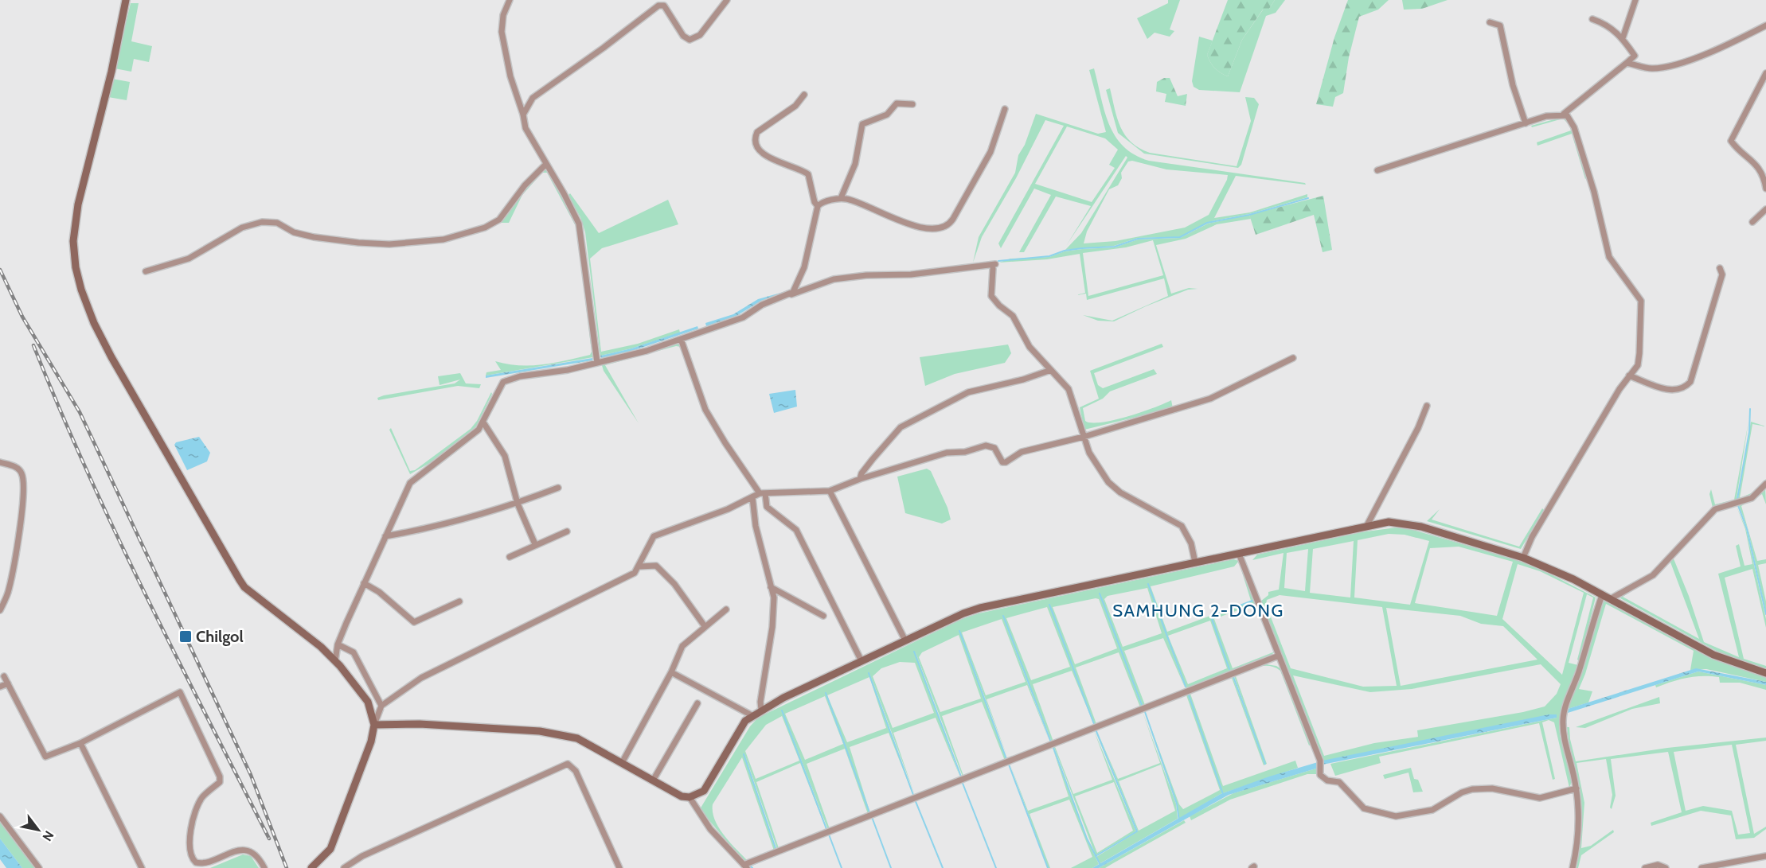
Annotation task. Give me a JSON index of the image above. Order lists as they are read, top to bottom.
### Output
{
  "districts": ["SAMHUNG 2-DONG"],
  "places": {
    "transit": ["Chilgol"]
  },
  "north": "bottom right"
}
